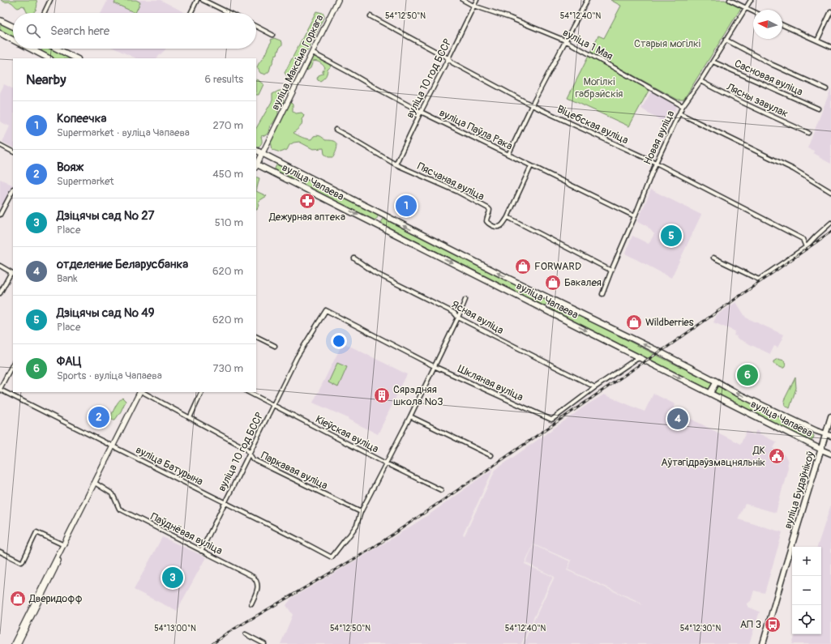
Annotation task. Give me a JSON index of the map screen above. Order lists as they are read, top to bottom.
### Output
{
  "streets": {
    "main road": ["вуліца Чапаева", "вуліца Будаўнікоў"],
    "street": [
      "вуліца 1 Мая",
      "вуліца Максіма Горкага",
      "Сасновая вуліца",
      "вуліца 10 год БССР",
      "Лясны завулак",
      "Віцебская вуліца",
      "вуліца Паўла Рака",
      "Новая вуліца",
      "Пясчаная вуліца",
      "Ясная вуліца",
      "Шкляная вуліца",
      "Кіеўская вуліца",
      "вуліца Батурына",
      "Паркавая вуліца",
      "Паўднёвая вуліца"
    ]
  },
  "crossings": [
    ["вуліца 1 Мая", "вуліца 10 год БССР"],
    ["вуліца 1 Мая", "Новая вуліца"],
    ["вуліца Максіма Горкага", "вуліца Паўла Рака"],
    ["вуліца Максіма Горкага", "вуліца Чапаева"],
    ["Сасновая вуліца", "Новая вуліца"],
    ["вуліца 10 год БССР", "Віцебская вуліца"],
    ["вуліца 10 год БССР", "вуліца Паўла Рака"],
    ["вуліца 10 год БССР", "Пясчаная вуліца"],
    ["вуліца 10 год БССР", "Шкляная вуліца"],
    ["вуліца 10 год БССР", "Кіеўская вуліца"],
    ["вуліца 10 год БССР", "вуліца Батурына"],
    ["вуліца 10 год БССР", "Паркавая вуліца"],
    ["вуліца 10 год БССР", "Паўднёвая вуліца"],
    ["Лясны завулак", "Новая вуліца"],
    ["Віцебская вуліца", "Новая вуліца"],
    ["вуліца Паўла Рака", "Новая вуліца"],
    ["вуліца Чапаева", "Шкляная вуліца"],
    ["вуліца Чапаева", "вуліца Будаўнікоў"],
    ["Ясная вуліца", "Шкляная вуліца"],
    ["вуліца Батурына", "Паркавая вуліца"]
  ],
  "parks": ["Старыя могілкі", "Могілкі габрэйскія"],
  "places": {
    "pharmacy": ["Дежурная аптека"],
    "shop": [
      "FORWARD",
      "Бакалея",
      "Wildberries",
      "Дверидофф"
    ],
    "building": ["Сярэдняя школа №3"],
    "public building": ["ДК Аўтагідраўзмацняльнік"],
    "bus stop": ["АП 3"]
  },
  "north": "left",
  "page": {
    "search": "Search here",
    "heading": ["Nearby", "6 results"],
    "list": [
      {
        "mark": "1",
        "name": "Копеечка",
        "note": "Supermarket · вуліца Чапаева",
        "value": "270 m"
      },
      {
        "mark": "2",
        "name": "Вояж",
        "note": "Supermarket",
        "value": "450 m"
      },
      {
        "mark": "3",
        "name": "Дзіцячы сад № 27",
        "note": "Place",
        "value": "510 m"
      },
      {
        "mark": "4",
        "name": "отделение Беларусбанка",
        "note": "Bank",
        "value": "620 m"
      },
      {
        "mark": "5",
        "name": "Дзіцячы сад № 49",
        "note": "Place",
        "value": "620 m"
      },
      {
        "mark": "6",
        "name": "ФАЦ",
        "note": "Sports · вуліца Чапаева",
        "value": "730 m"
      }
    ],
    "pins": [
      "1",
      "5",
      "6",
      "2",
      "4",
      "3"
    ],
    "map_buttons": ["+", "−"]
  },
  "coordinates": [
    "54°12'50\"N",
    "54°12'40\"N",
    "54°13'00\"N",
    "54°12'30\"N"
  ]
}
